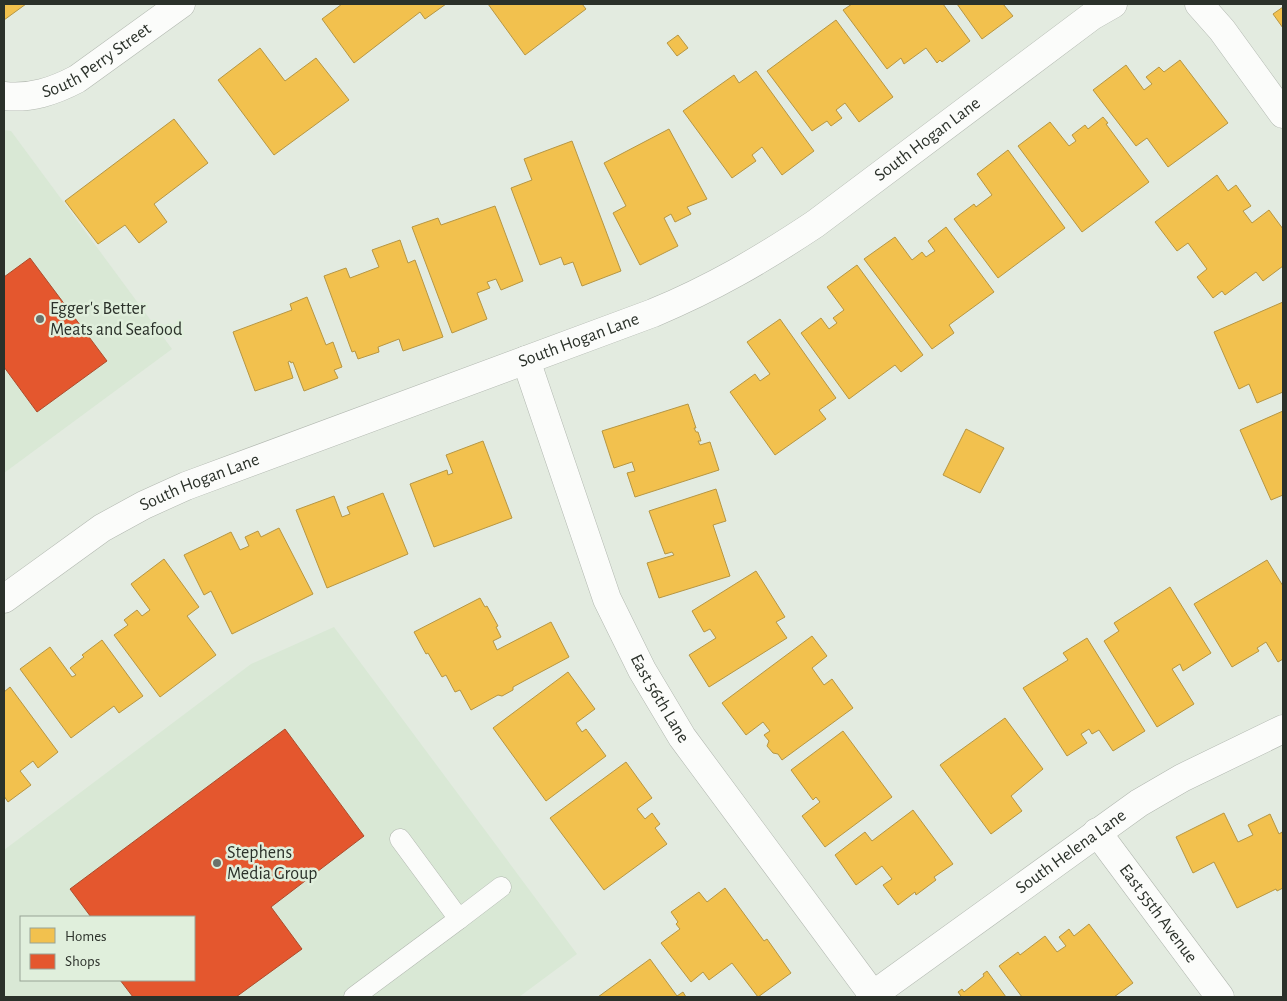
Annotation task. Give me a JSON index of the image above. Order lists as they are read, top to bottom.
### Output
{
  "streets": {
    "street": [
      "South Perry Street",
      "South Hogan Lane",
      "East 56th Lane",
      "South Helena Lane",
      "East 55th Avenue"
    ]
  },
  "crossings": [
    ["South Hogan Lane", "East 56th Lane"],
    ["East 56th Lane", "South Helena Lane"],
    ["South Helena Lane", "East 55th Avenue"]
  ],
  "places": ["Egger's Better Meats and Seafood", "Stephens Media Group"],
  "legend": ["Homes", "Shops"]
}
